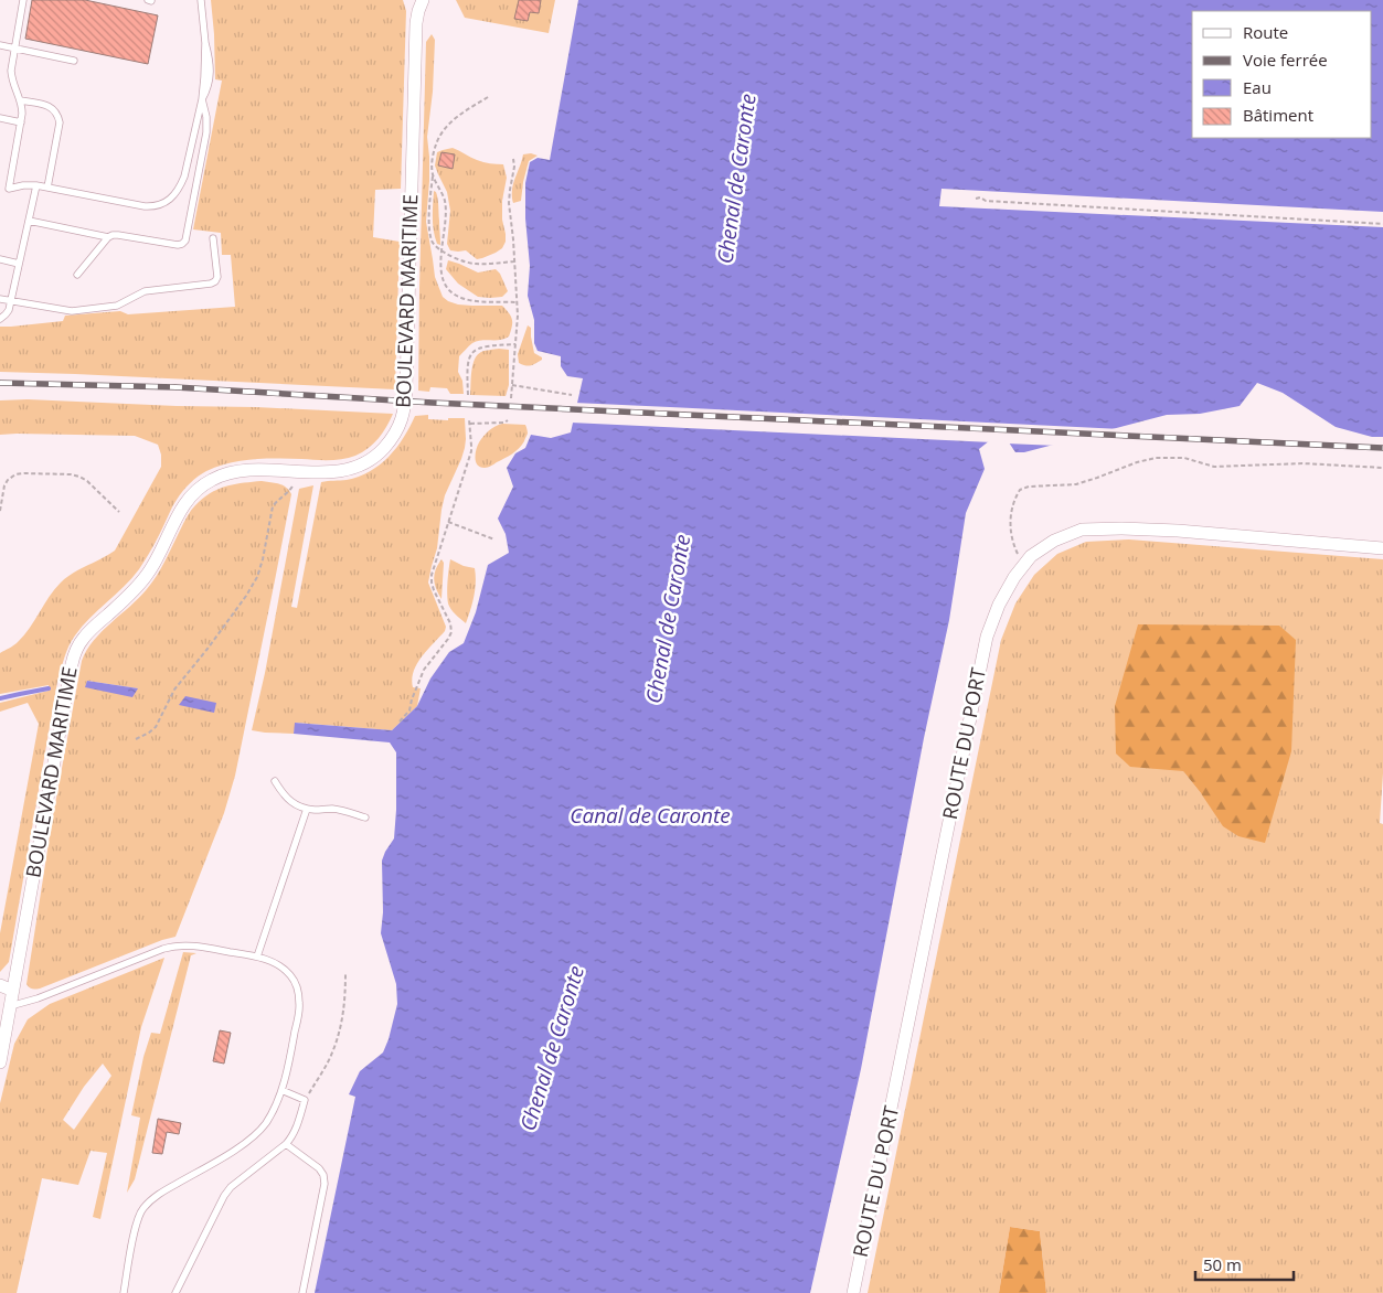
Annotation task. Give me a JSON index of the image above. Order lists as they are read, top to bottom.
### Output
{
  "streets": {
    "street": ["BOULEVARD MARITIME", "ROUTE DU PORT"]
  },
  "water": ["Chenal de Caronte", "Canal de Caronte"],
  "legend": [
    "Route",
    "Voie ferrée",
    "Eau",
    "Bâtiment"
  ],
  "scale_bar": "50 m"
}
